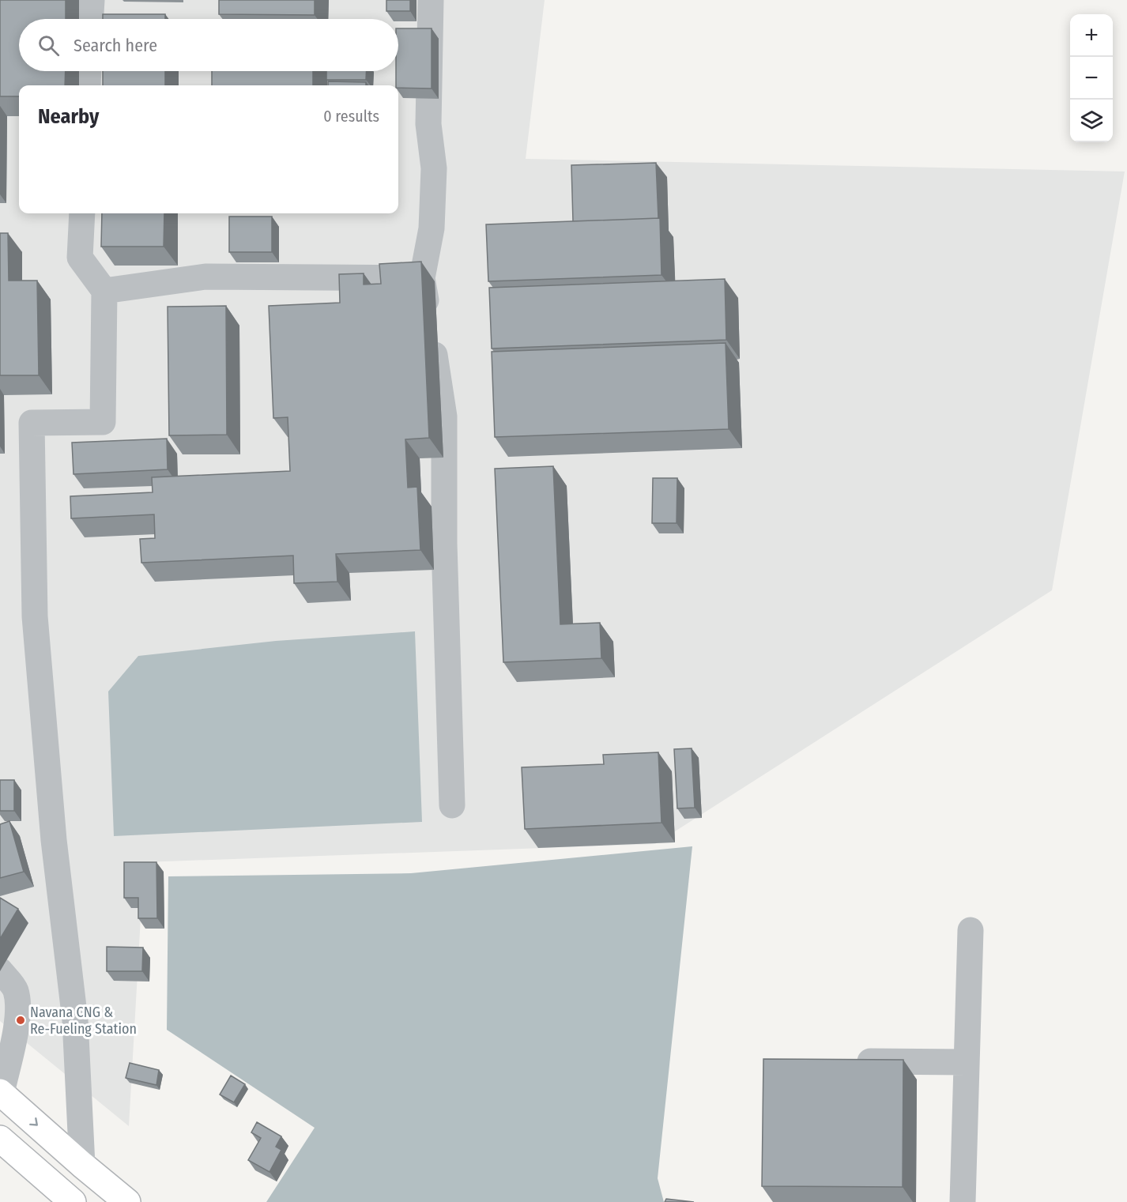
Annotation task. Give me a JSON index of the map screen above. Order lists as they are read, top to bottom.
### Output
{
  "places": ["Navana CNG & Re-Fueling Station"],
  "page": {
    "map_buttons": ["+", "−"],
    "search": "Search here",
    "heading": ["Nearby", "0 results"]
  }
}
